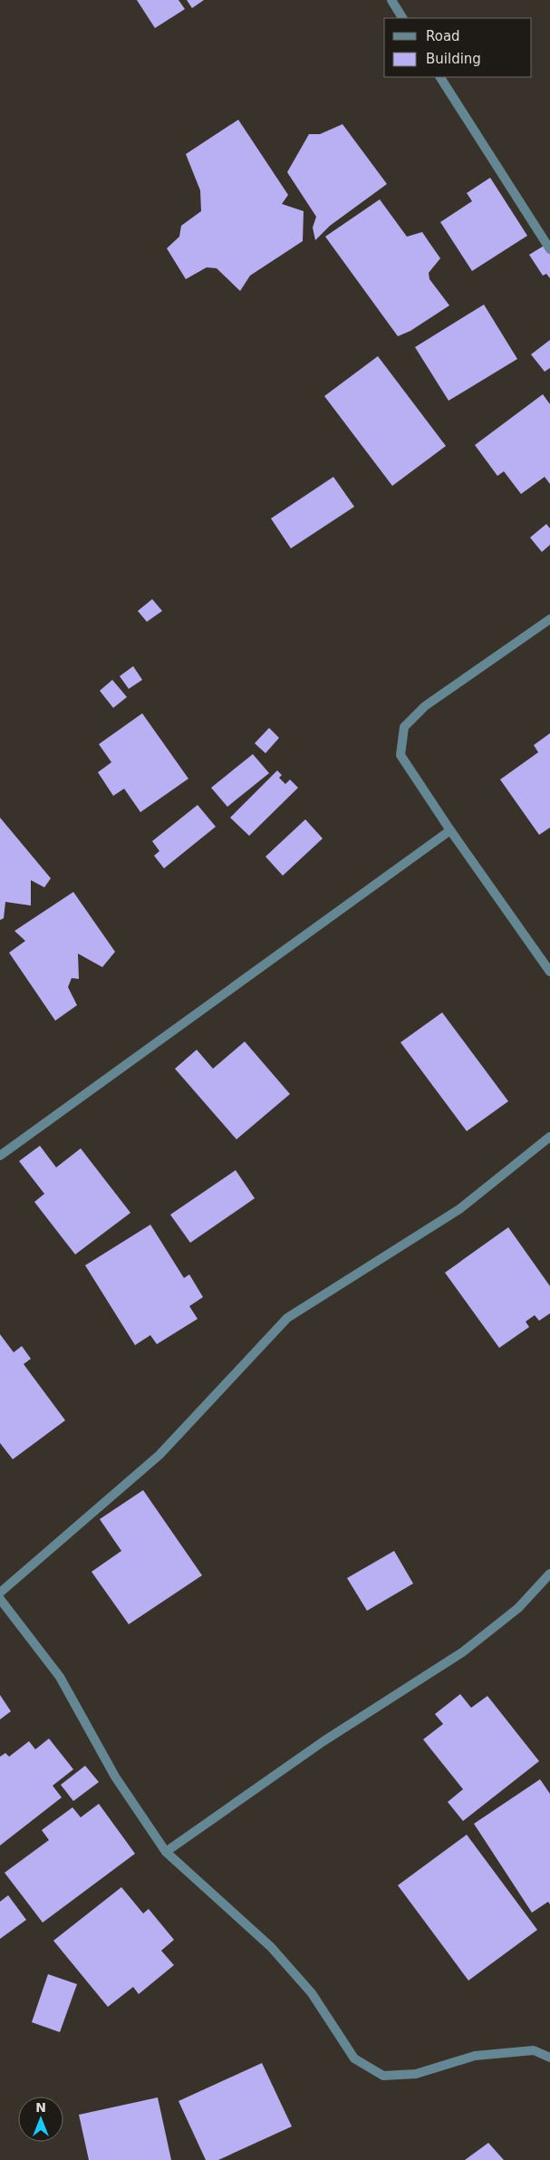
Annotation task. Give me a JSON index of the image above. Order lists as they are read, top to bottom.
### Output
{
  "legend": ["Road", "Building"],
  "north": "top"
}
